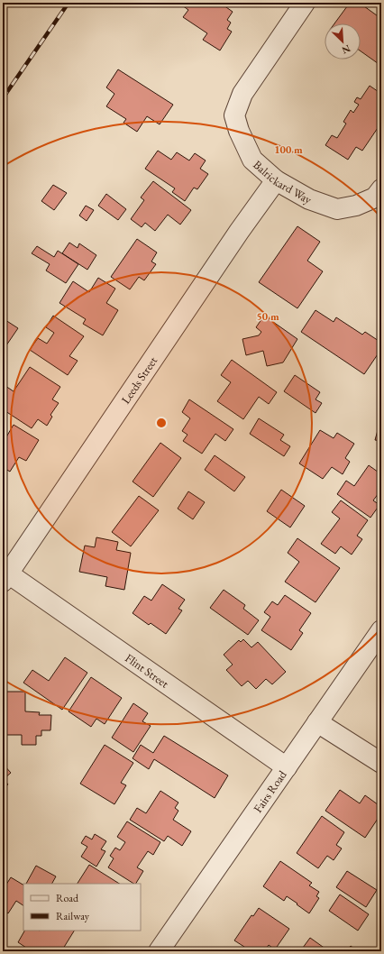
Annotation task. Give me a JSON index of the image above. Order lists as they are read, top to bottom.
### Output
{
  "streets": {
    "street": [
      "Balrickard Way",
      "Leeds Street",
      "Flint Street",
      "Fairs Road"
    ]
  },
  "crossings": [
    ["Balrickard Way", "Leeds Street"],
    ["Leeds Street", "Flint Street"],
    ["Flint Street", "Fairs Road"]
  ],
  "legend": ["Road", "Railway"],
  "north": "bottom right",
  "rings": ["100 m", "50 m"]
}
